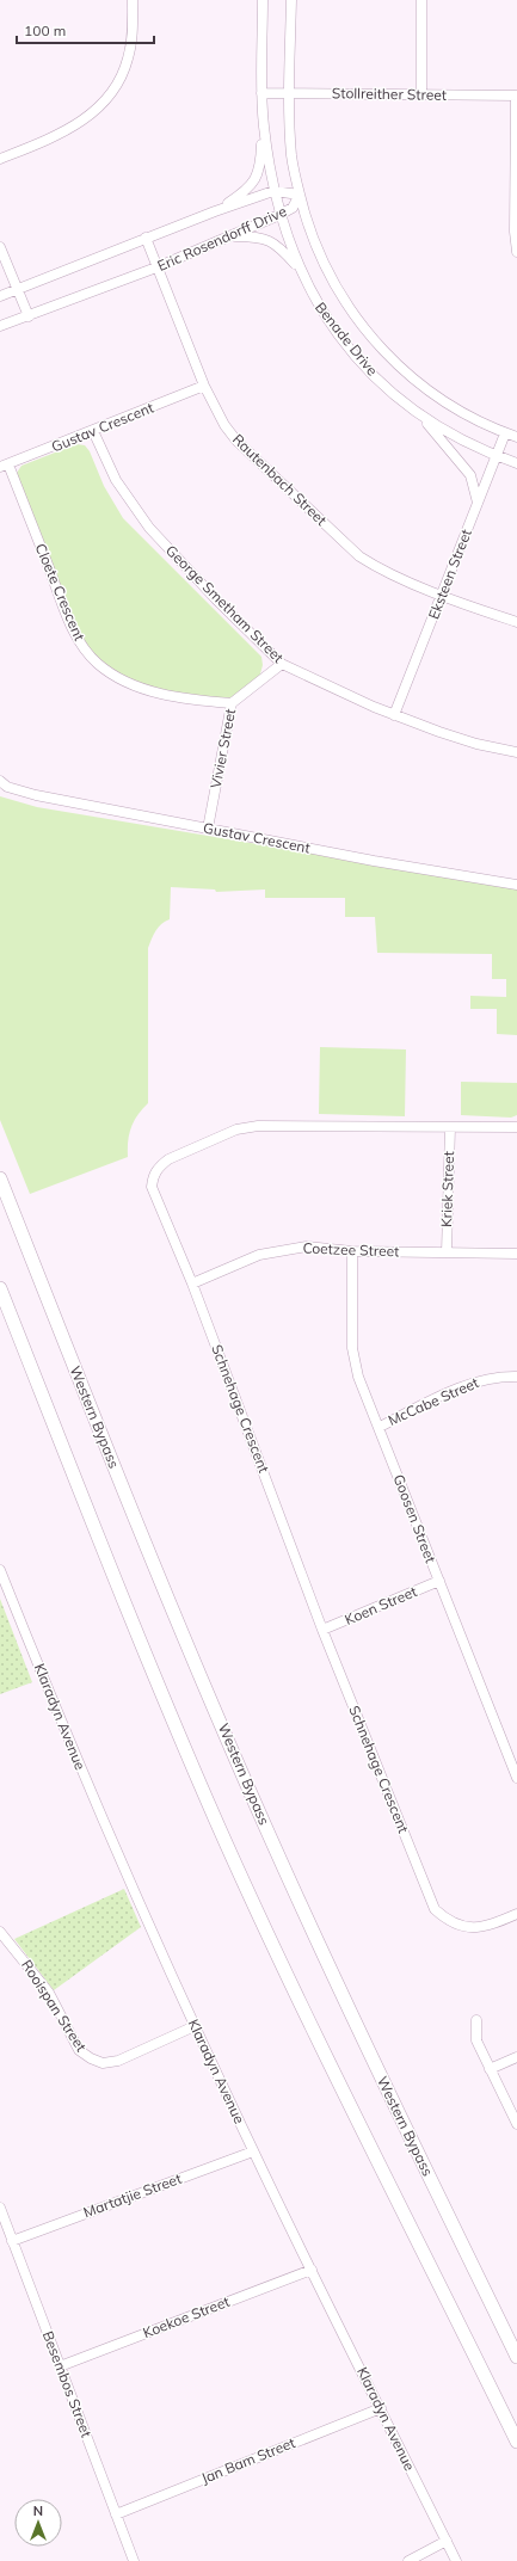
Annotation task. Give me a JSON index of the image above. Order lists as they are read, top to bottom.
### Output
{
  "streets": {
    "highway": ["Western Bypass"],
    "street": [
      "Stollreither Street",
      "Eric Rosendorff Drive",
      "Benade Drive",
      "Gustav Crescent",
      "Rautenbach Street",
      "Eksteen Street",
      "Cloete Crescent",
      "George Smetham Street",
      "Vivier Street",
      "Kriek Street",
      "Coetzee Street",
      "McCabe Street",
      "Schnehage Crescent",
      "Goosen Street",
      "Koen Street",
      "Klaradyn Avenue",
      "Rooispan Street",
      "Martatjie Street",
      "Koekoe Street",
      "Besembos Street",
      "Jan Bam Street"
    ]
  },
  "crossings": [
    ["Stollreither Street", "Benade Drive"],
    ["Eric Rosendorff Drive", "Benade Drive"],
    ["Eric Rosendorff Drive", "Rautenbach Street"],
    ["Benade Drive", "Eksteen Street"],
    ["Gustav Crescent", "Rautenbach Street"],
    ["Gustav Crescent", "Cloete Crescent"],
    ["Gustav Crescent", "George Smetham Street"],
    ["Gustav Crescent", "Vivier Street"],
    ["Rautenbach Street", "Eksteen Street"],
    ["Eksteen Street", "George Smetham Street"],
    ["Cloete Crescent", "Vivier Street"],
    ["George Smetham Street", "Vivier Street"],
    ["Kriek Street", "Coetzee Street"],
    ["Kriek Street", "Schnehage Crescent"],
    ["Coetzee Street", "Schnehage Crescent"],
    ["Coetzee Street", "Goosen Street"],
    ["McCabe Street", "Goosen Street"],
    ["Schnehage Crescent", "Koen Street"],
    ["Goosen Street", "Koen Street"],
    ["Klaradyn Avenue", "Rooispan Street"],
    ["Klaradyn Avenue", "Martatjie Street"],
    ["Klaradyn Avenue", "Koekoe Street"],
    ["Klaradyn Avenue", "Jan Bam Street"],
    ["Martatjie Street", "Besembos Street"],
    ["Koekoe Street", "Besembos Street"],
    ["Besembos Street", "Jan Bam Street"]
  ],
  "scale_bar": "100 m",
  "north": "top"
}
